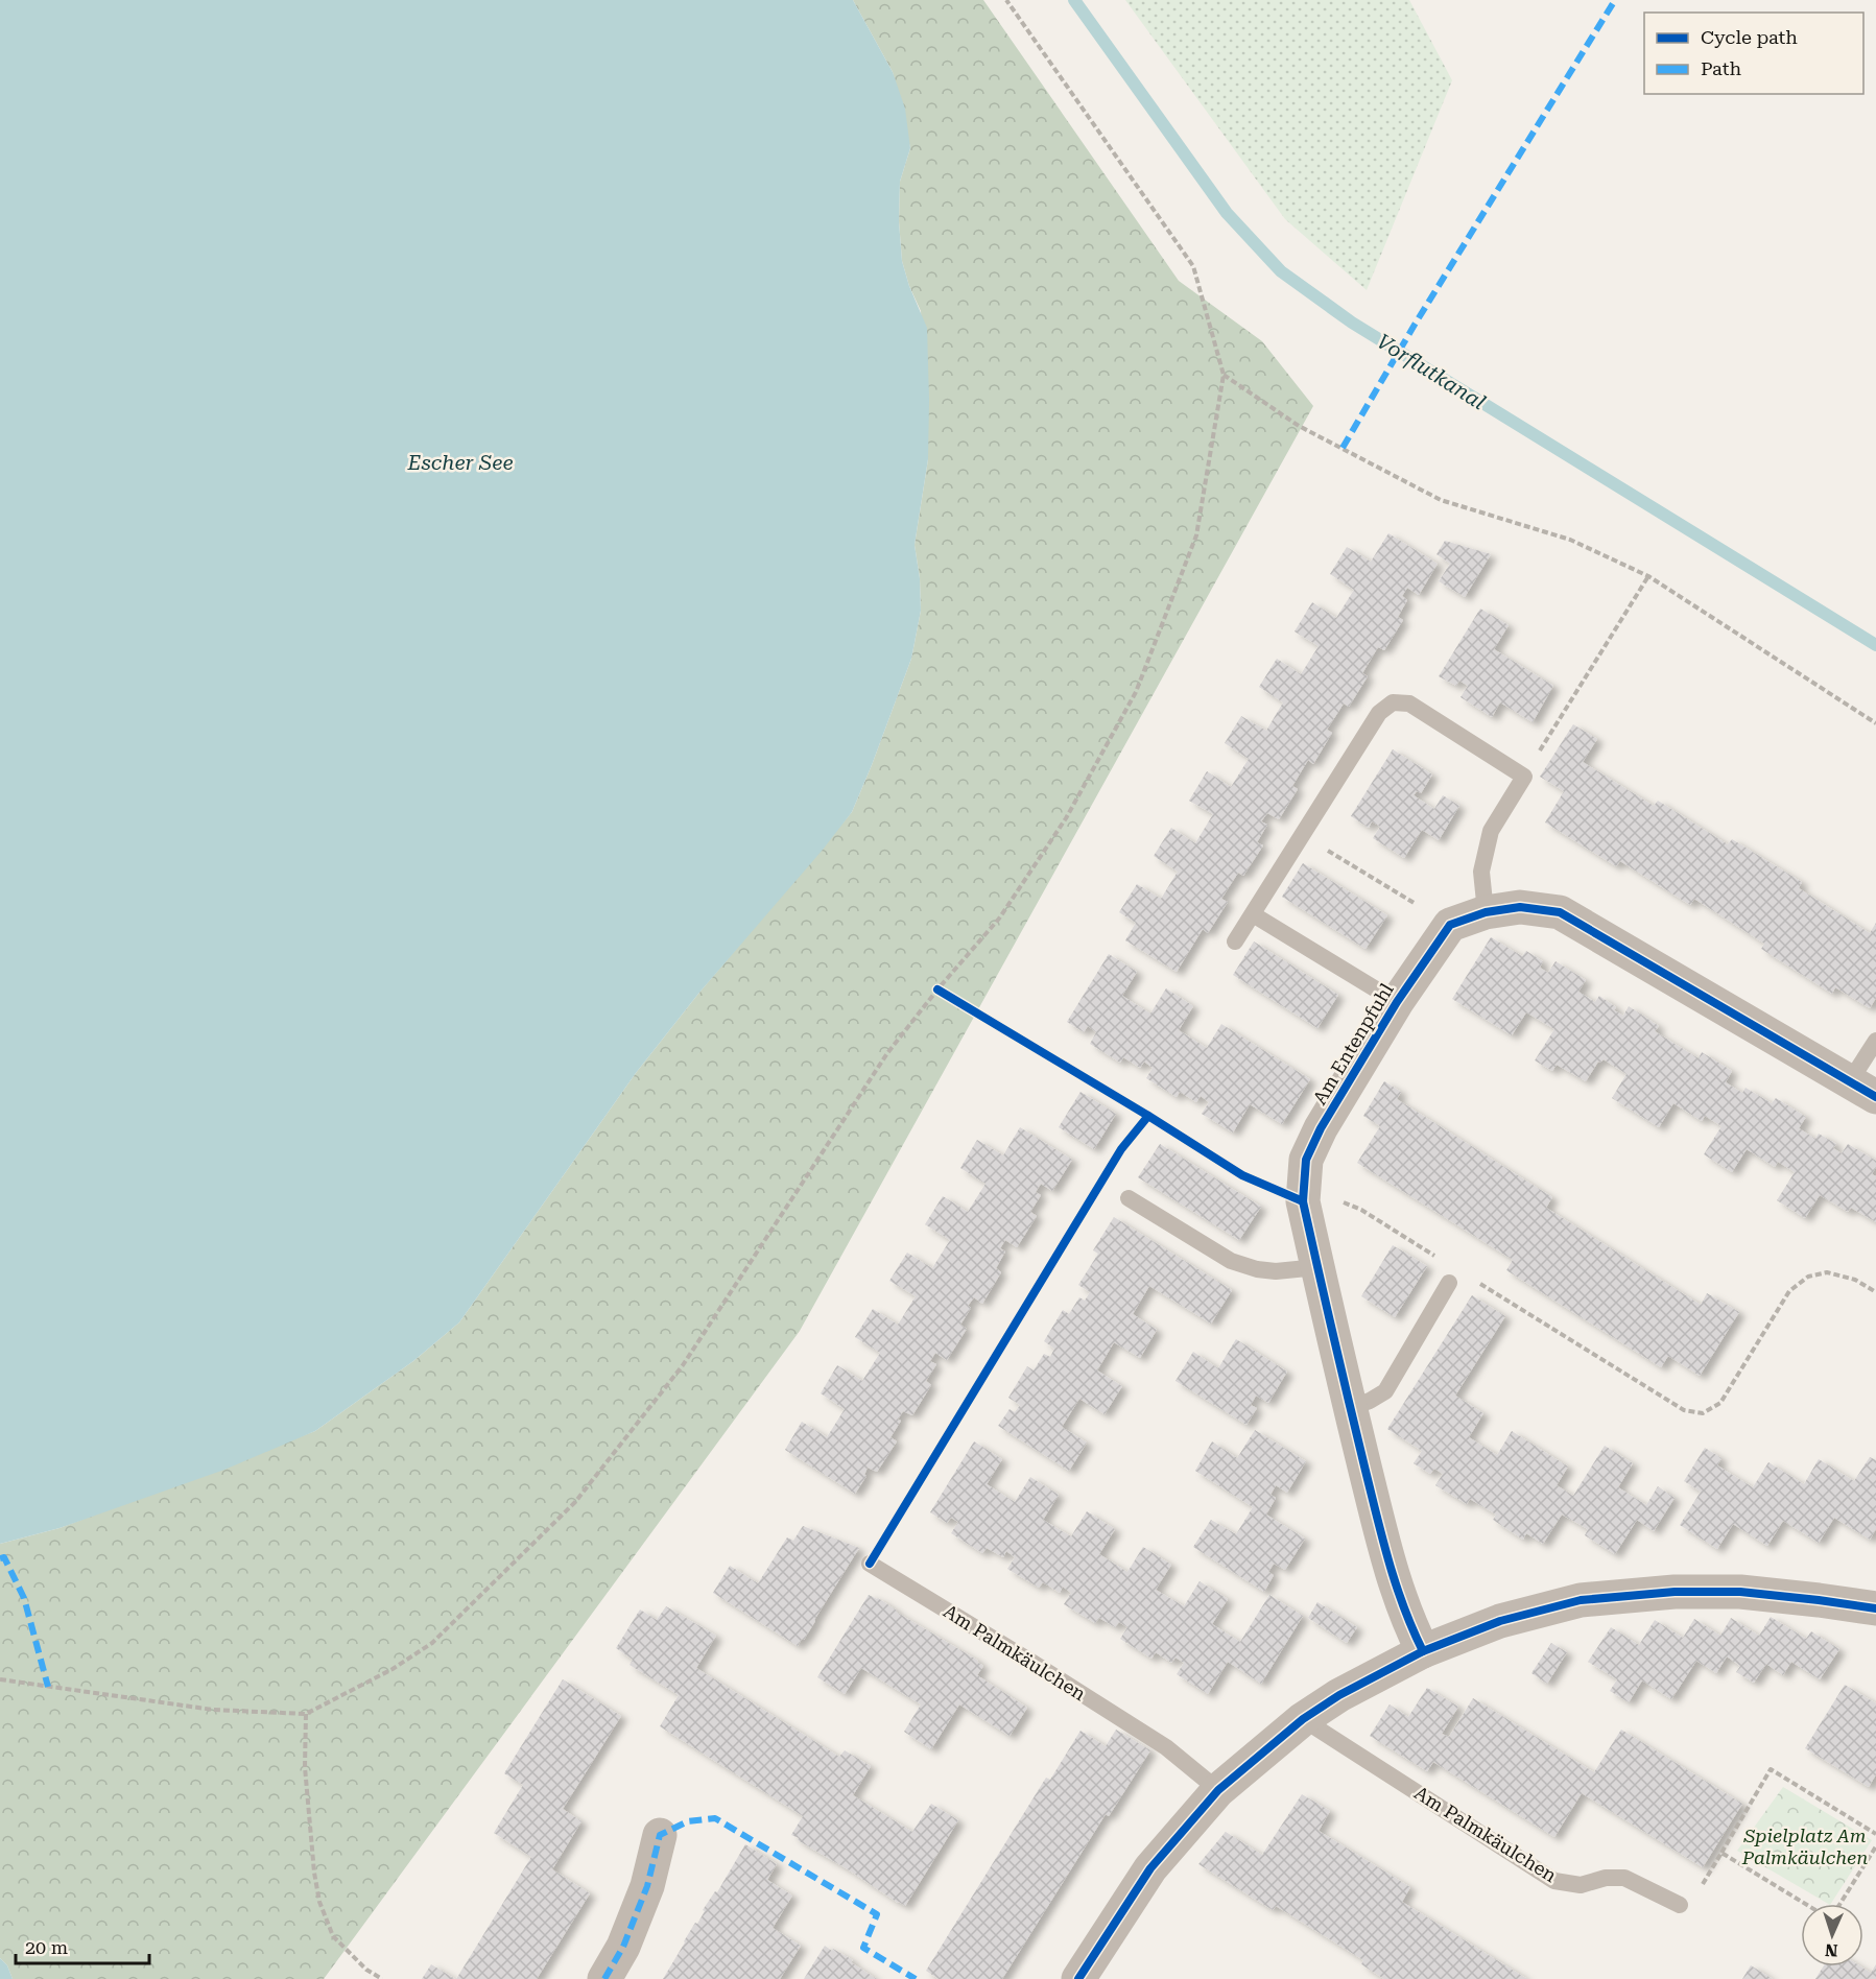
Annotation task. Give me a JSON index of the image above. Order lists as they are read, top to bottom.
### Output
{
  "streets": {
    "street": ["Am Entenpfuhl"],
    "lane": ["Am Palmkäulchen"]
  },
  "water": ["Vorflutkanal", "Escher See"],
  "parks": ["Spielplatz Am Palmkäulchen"],
  "legend": ["Cycle path", "Path"],
  "scale_bar": "20 m",
  "north": "bottom"
}
